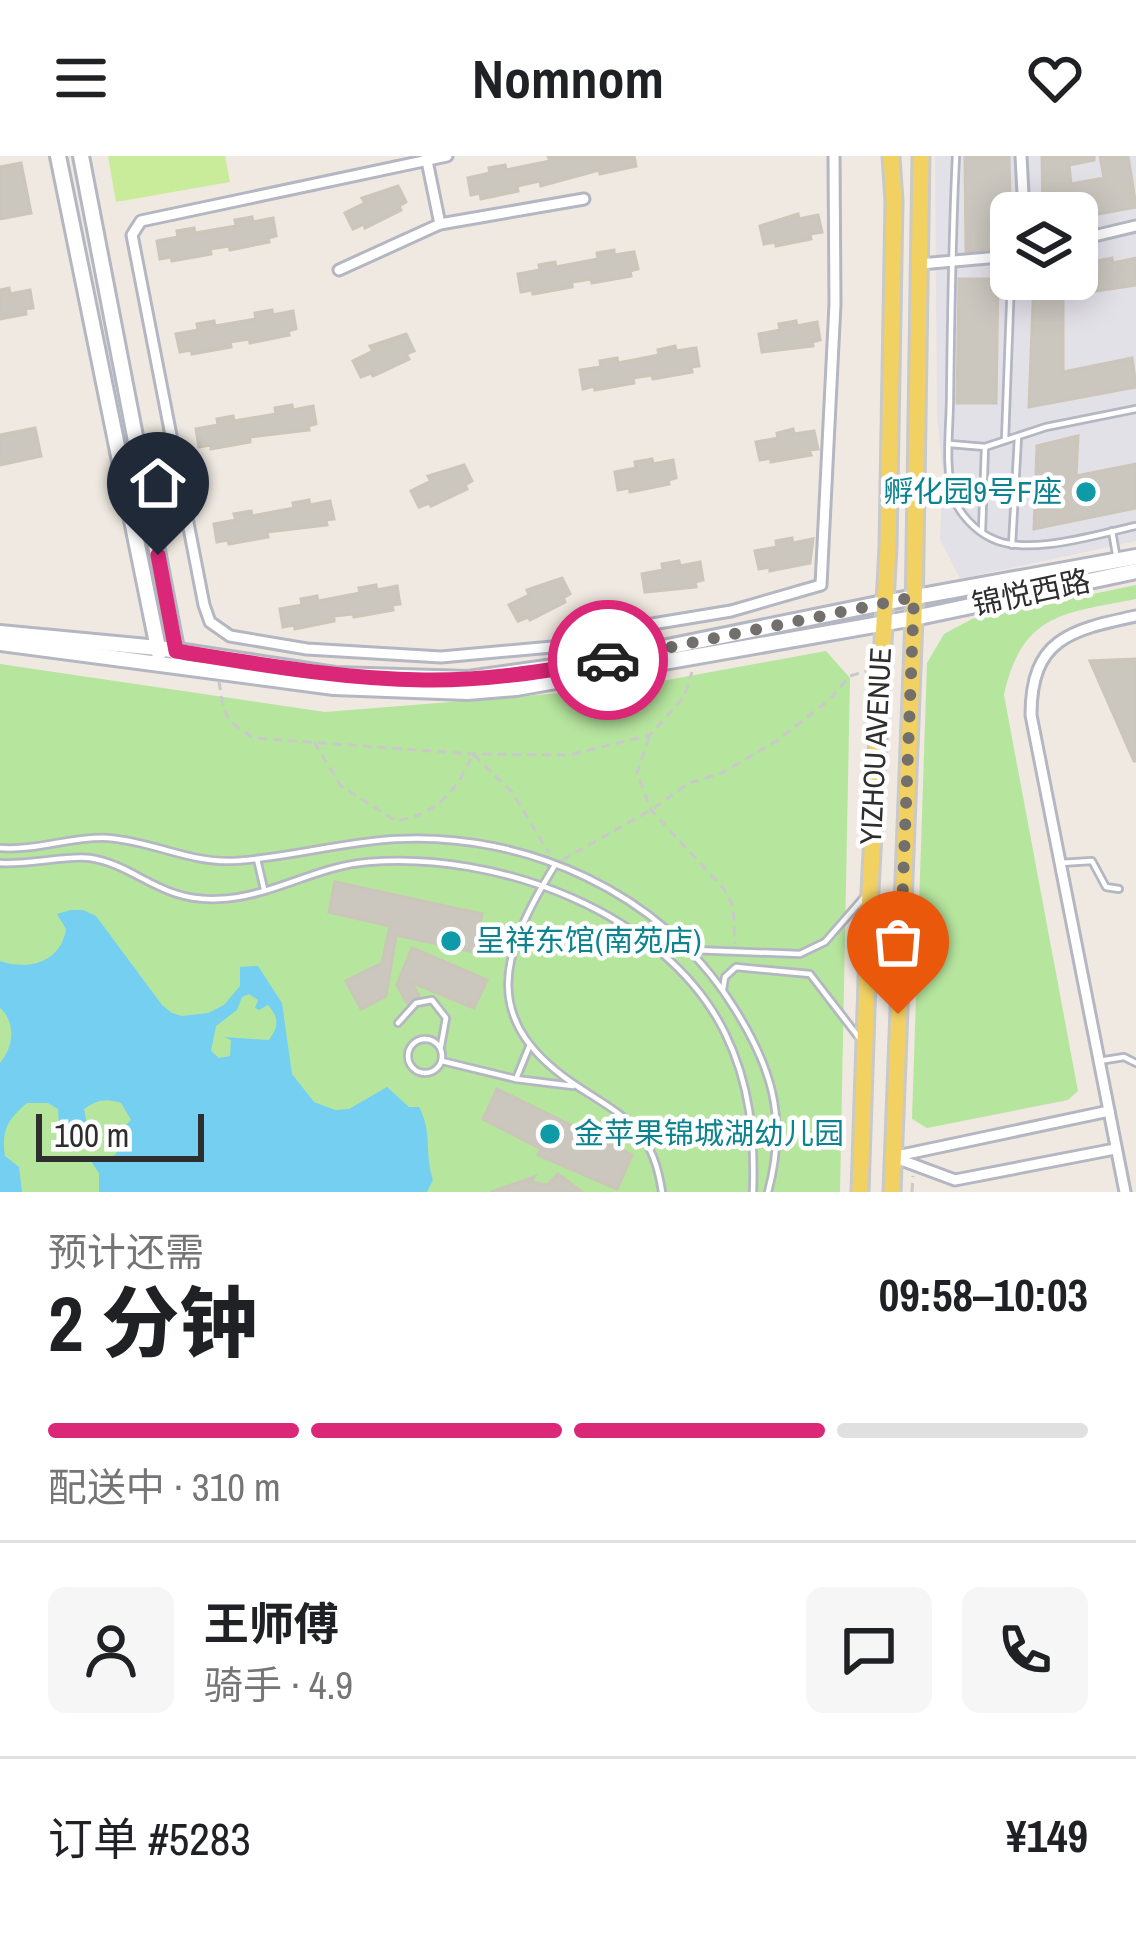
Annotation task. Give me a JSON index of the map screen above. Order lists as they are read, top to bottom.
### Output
{
  "streets": {
    "main road": ["锦悦西路", "YIZHOU AVENUE"]
  },
  "crossings": [
    ["锦悦西路", "YIZHOU AVENUE"]
  ],
  "places": ["孵化园9号F座", "呈祥东馆(南苑店)", "金苹果锦城湖幼儿园"],
  "scale_bar": "100 m",
  "page": {
    "header": "Nomnom",
    "scale": "100 m",
    "heading": ["2 分钟", "预计还需", "09:58–10:03"],
    "panel": [
      "王师傅",
      "骑手 · 4.9",
      "订单 #5283",
      "¥149"
    ],
    "bar": "配送中 · 310 m"
  }
}
